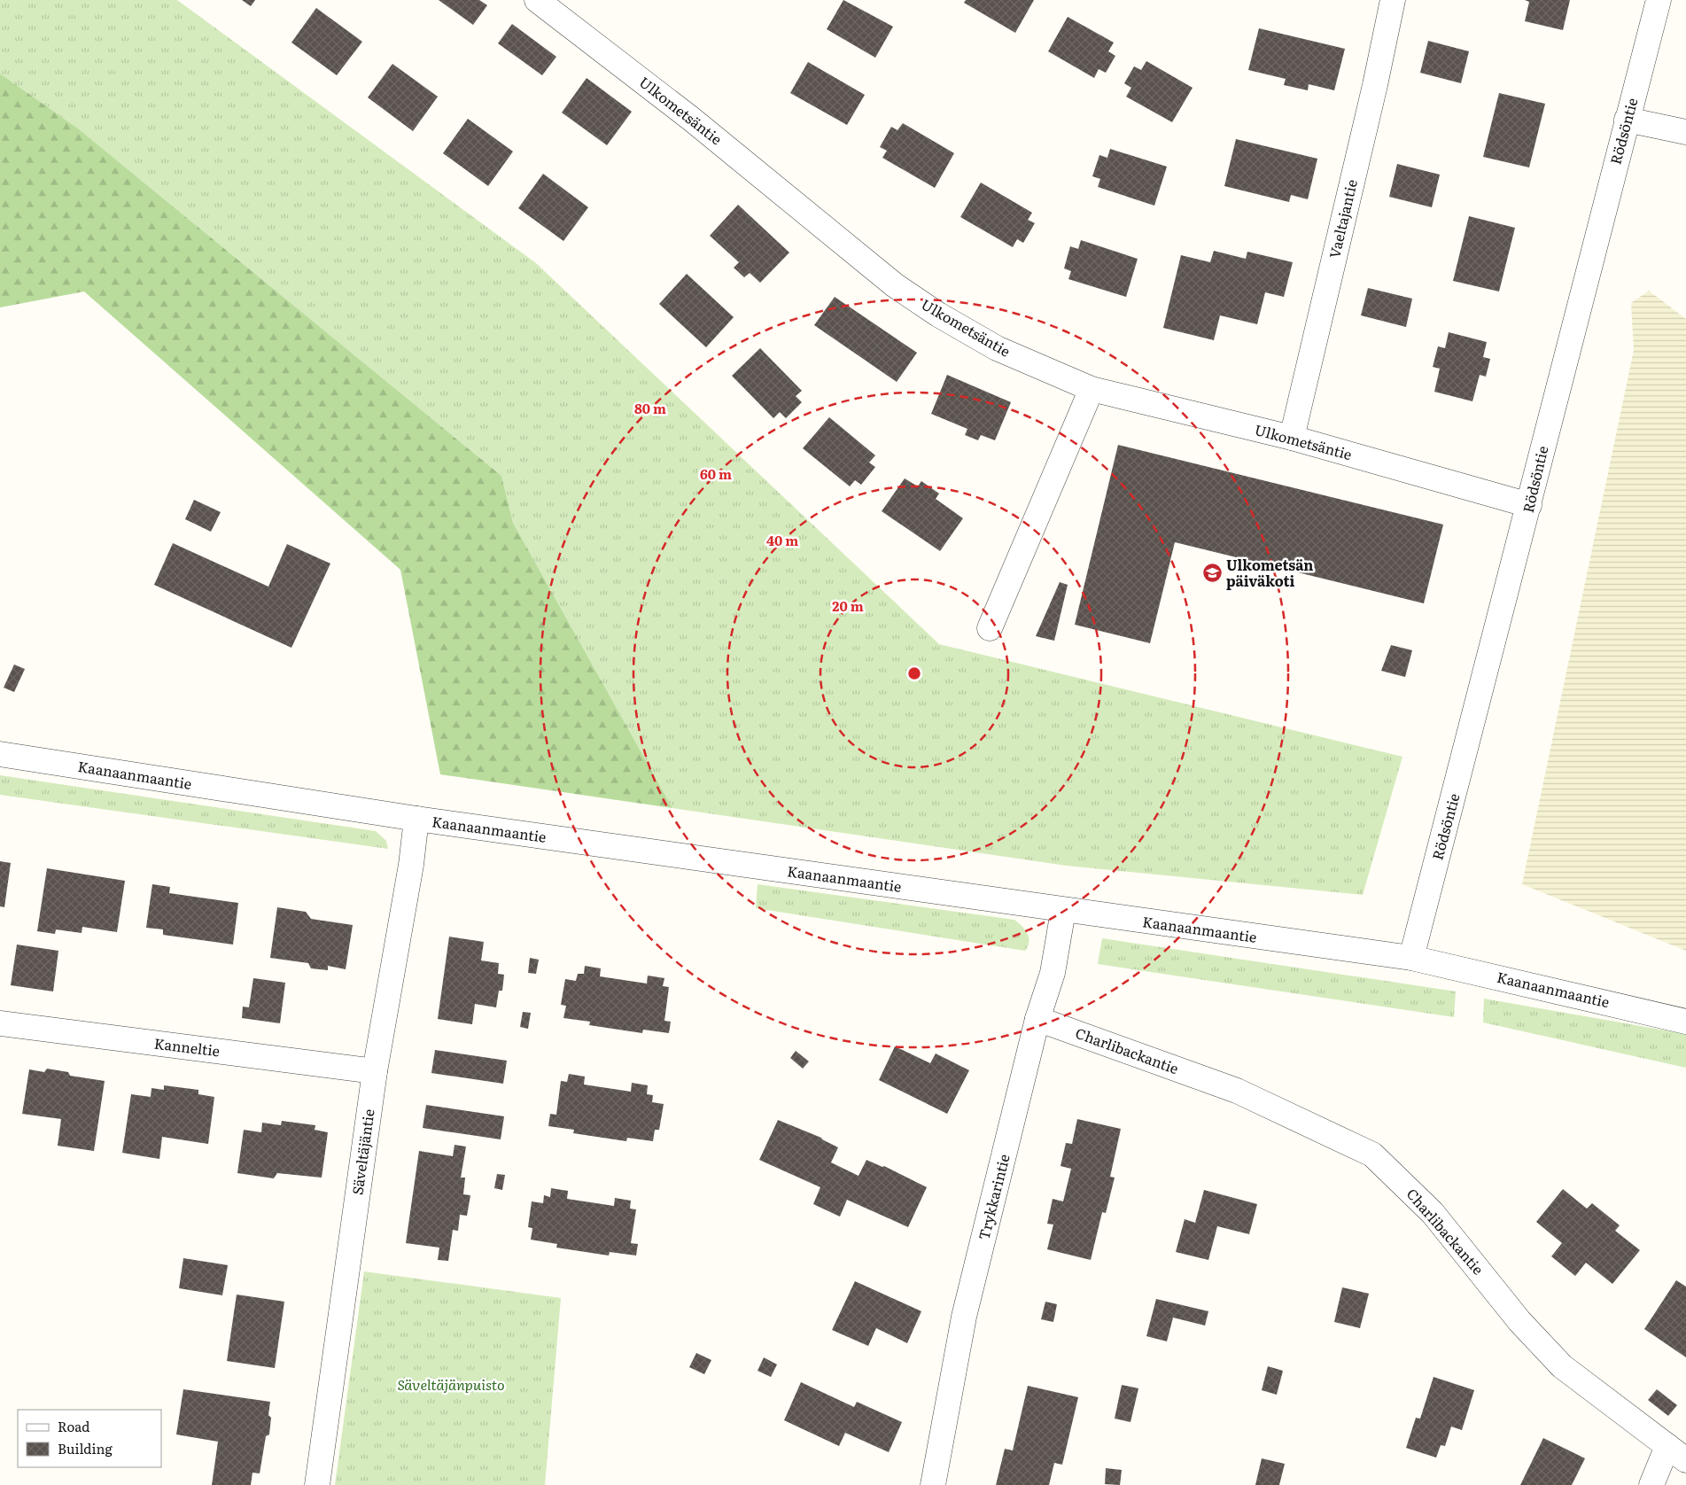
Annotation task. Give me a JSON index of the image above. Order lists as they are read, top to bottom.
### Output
{
  "streets": {
    "street": [
      "Ulkometsäntie",
      "Rödsöntie",
      "Vaeltajantie",
      "Kaanaanmaantie",
      "Kanneltie",
      "Charlibackantie",
      "Säveltäjäntie",
      "Trykkarintie"
    ]
  },
  "crossings": [
    ["Ulkometsäntie", "Rödsöntie"],
    ["Ulkometsäntie", "Vaeltajantie"],
    ["Rödsöntie", "Kaanaanmaantie"],
    ["Kaanaanmaantie", "Säveltäjäntie"],
    ["Kaanaanmaantie", "Trykkarintie"],
    ["Kanneltie", "Säveltäjäntie"],
    ["Charlibackantie", "Trykkarintie"]
  ],
  "parks": ["Säveltäjänpuisto"],
  "places": {
    "school or university": ["Ulkometsän päiväkoti"]
  },
  "legend": ["Road", "Building"],
  "rings": [
    "80 m",
    "60 m",
    "40 m",
    "20 m"
  ]
}
